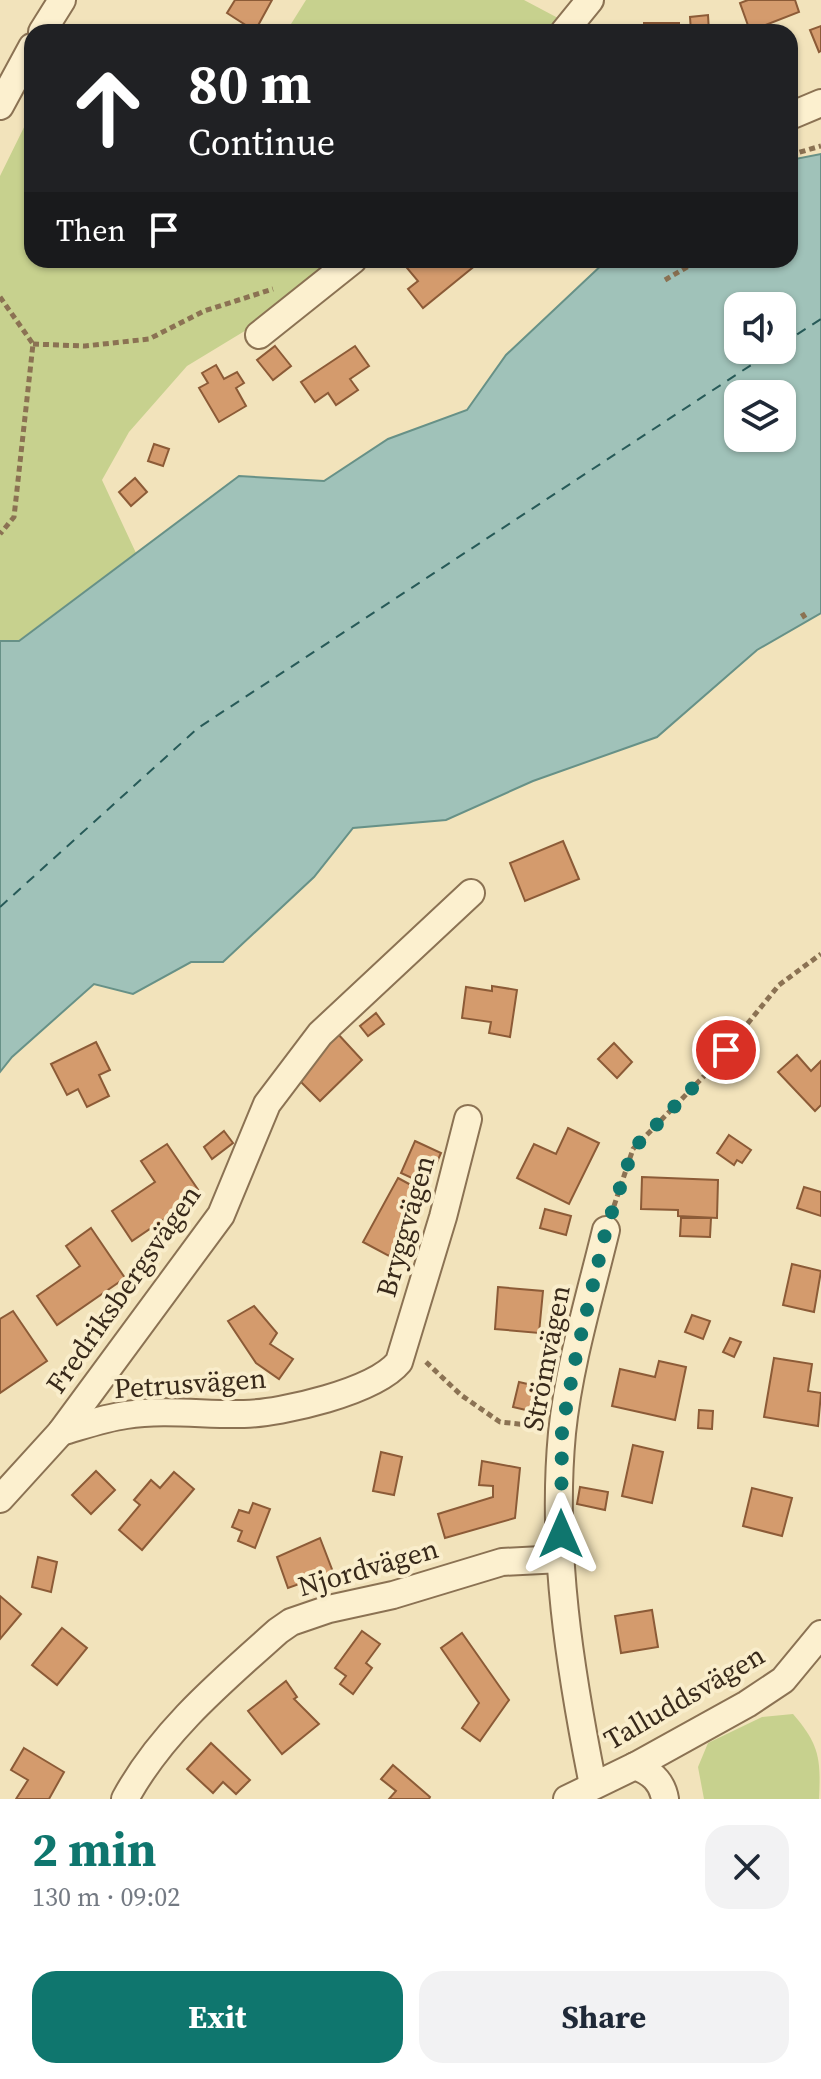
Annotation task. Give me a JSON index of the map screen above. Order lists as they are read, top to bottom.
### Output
{
  "streets": {
    "street": [
      "Bryggvägen",
      "Fredriksbergsvägen",
      "Strömvägen",
      "Petrusvägen",
      "Njordvägen",
      "Talluddsvägen"
    ]
  },
  "crossings": [
    ["Bryggvägen", "Petrusvägen"],
    ["Fredriksbergsvägen", "Petrusvägen"],
    ["Strömvägen", "Njordvägen"],
    ["Strömvägen", "Talluddsvägen"]
  ],
  "page": {
    "turn": ["80 m", "Continue"],
    "then": "Then",
    "heading": ["2 min", "130 m · 09:02"],
    "buttons": ["Exit", "Share"]
  }
}
